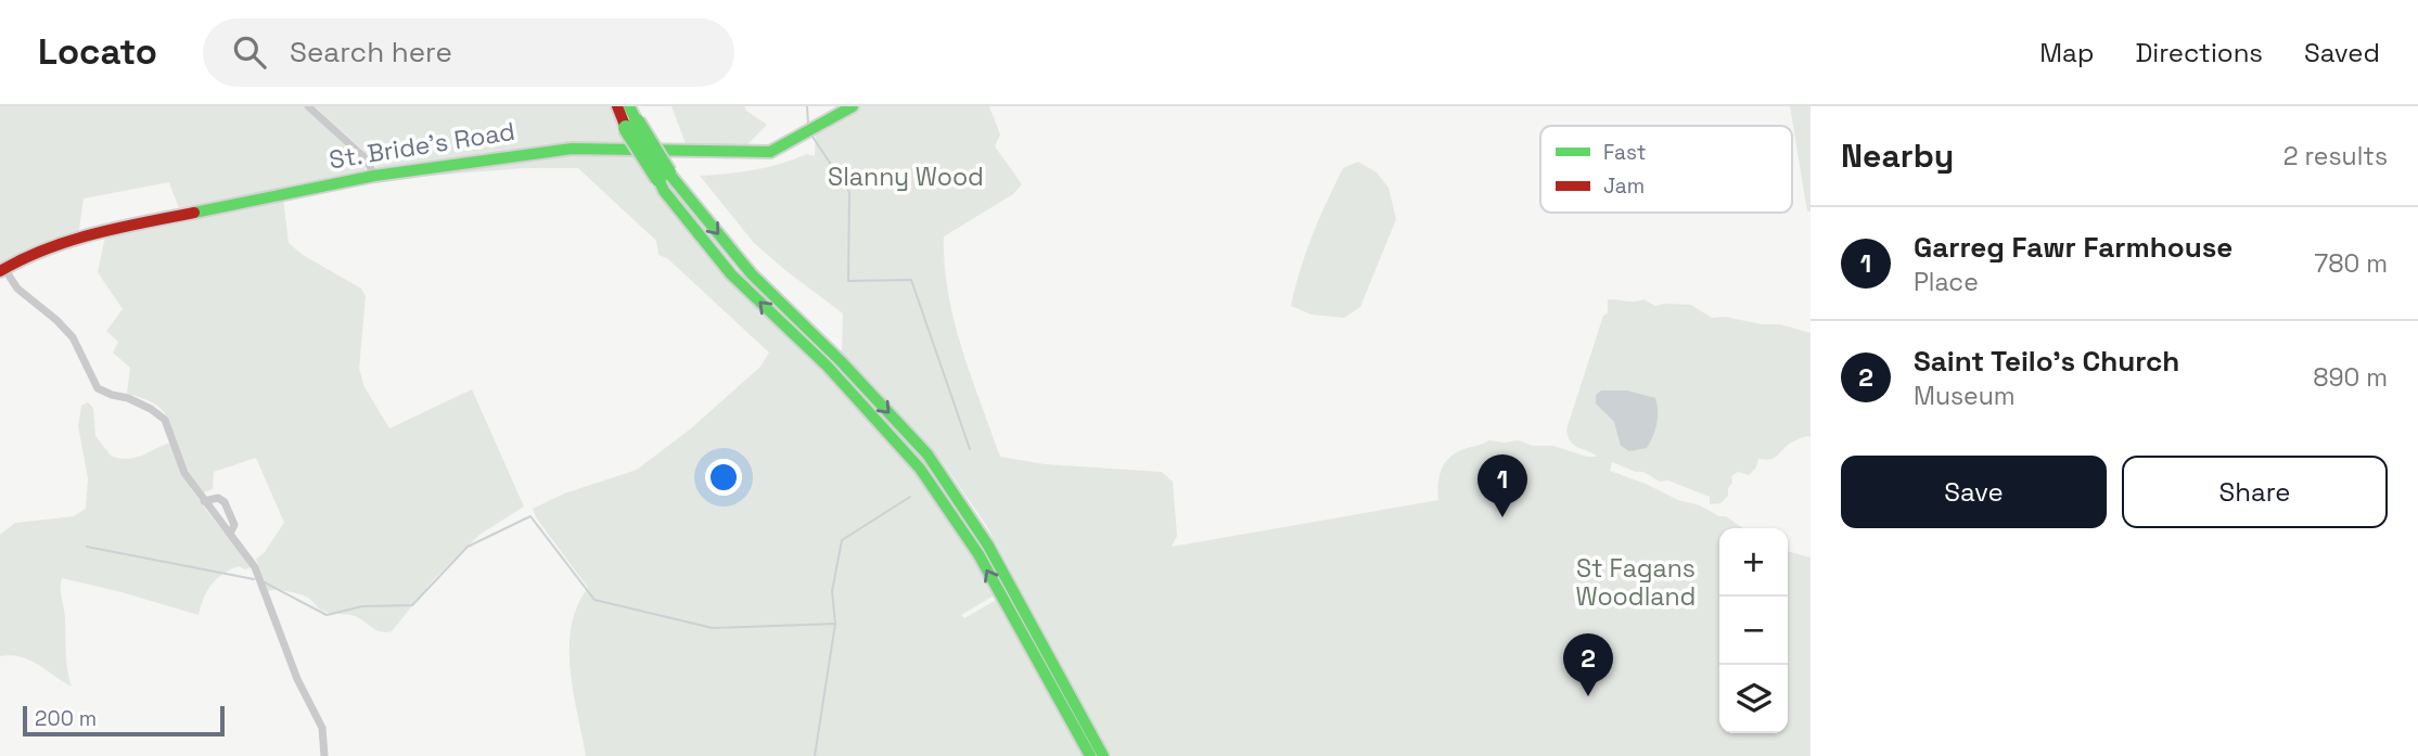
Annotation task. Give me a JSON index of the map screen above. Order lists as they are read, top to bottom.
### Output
{
  "streets": {
    "main road": ["St. Bride's Road"]
  },
  "parks": ["Slanny Wood", "St Fagans Woodland"],
  "legend": ["Fast", "Jam"],
  "scale_bar": "200 m",
  "page": {
    "header": "Locato",
    "search": "Search here",
    "nav": ["Map", "Directions", "Saved"],
    "heading": ["Nearby", "2 results"],
    "list": [
      {
        "mark": "1",
        "name": "Garreg Fawr Farmhouse",
        "note": "Place",
        "value": "780 m"
      },
      {
        "mark": "2",
        "name": "Saint Teilo's Church",
        "note": "Museum",
        "value": "890 m"
      }
    ],
    "buttons": ["Save", "Share"],
    "pins": ["1", "2"],
    "map_buttons": ["+", "−"],
    "scale": "200 m"
  }
}
